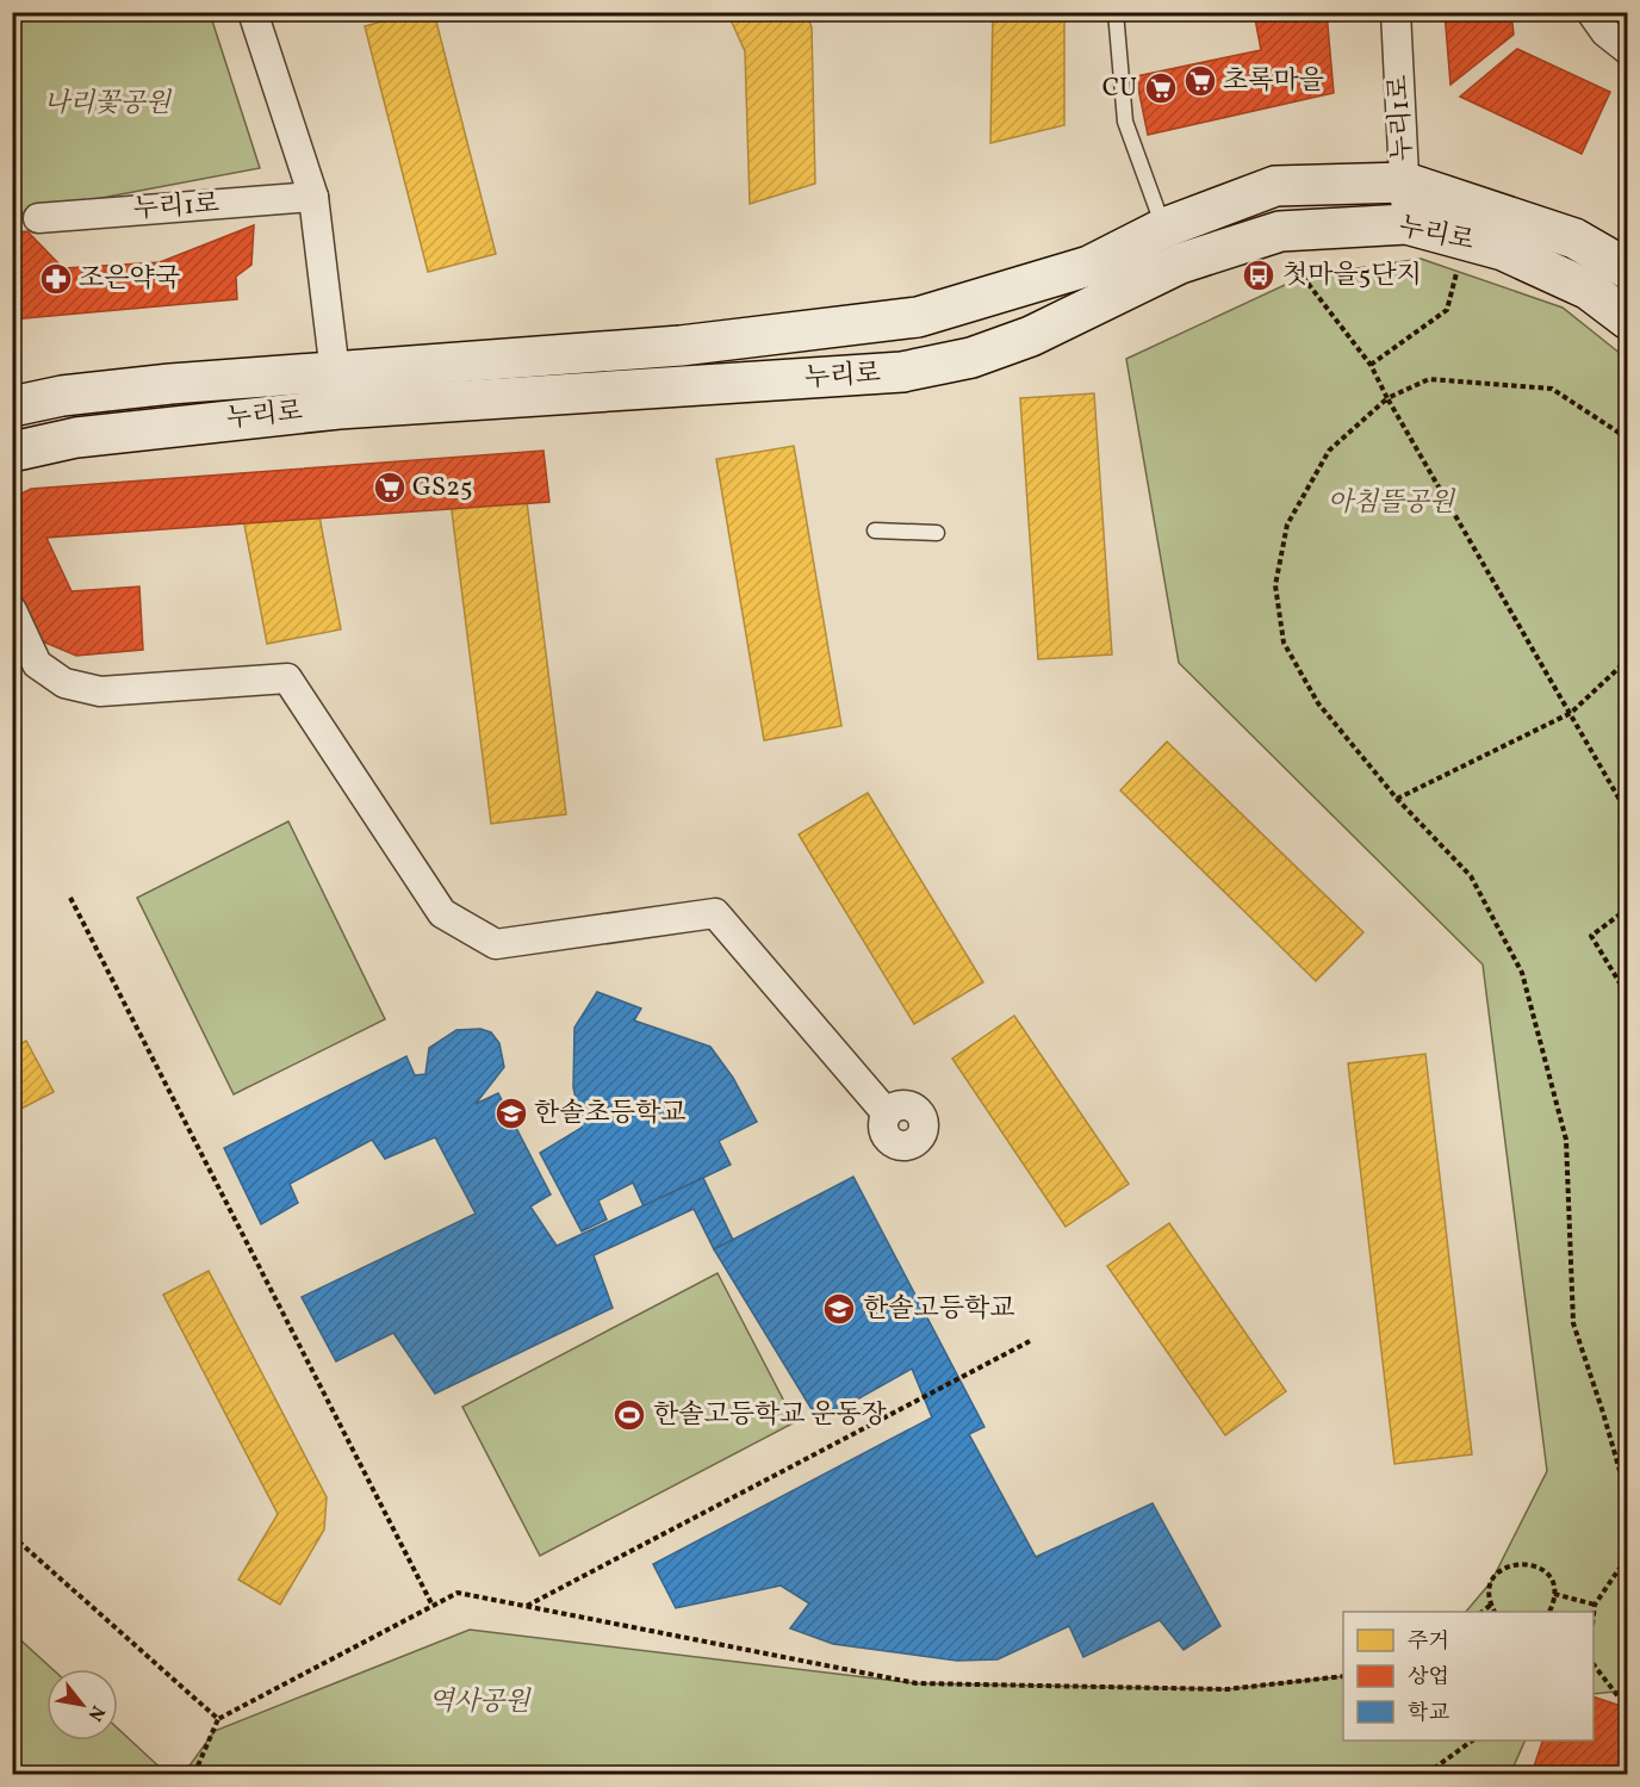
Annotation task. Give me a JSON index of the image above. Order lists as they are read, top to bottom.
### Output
{
  "streets": {
    "street": ["누리1로", "누리로"]
  },
  "crossings": [
    ["누리1로", "누리로"]
  ],
  "parks": ["나리꽃공원", "아침뜰공원", "역사공원"],
  "places": {
    "supermarket": ["초록마을", "CU", "GS25"],
    "bus stop": ["첫마을5단지"],
    "pharmacy": ["조은약국"],
    "school or university": ["한솔초등학교", "한솔고등학교"],
    "sports": ["한솔고등학교 운동장"]
  },
  "legend": ["주거", "상업", "학교"],
  "north": "bottom right"
}
